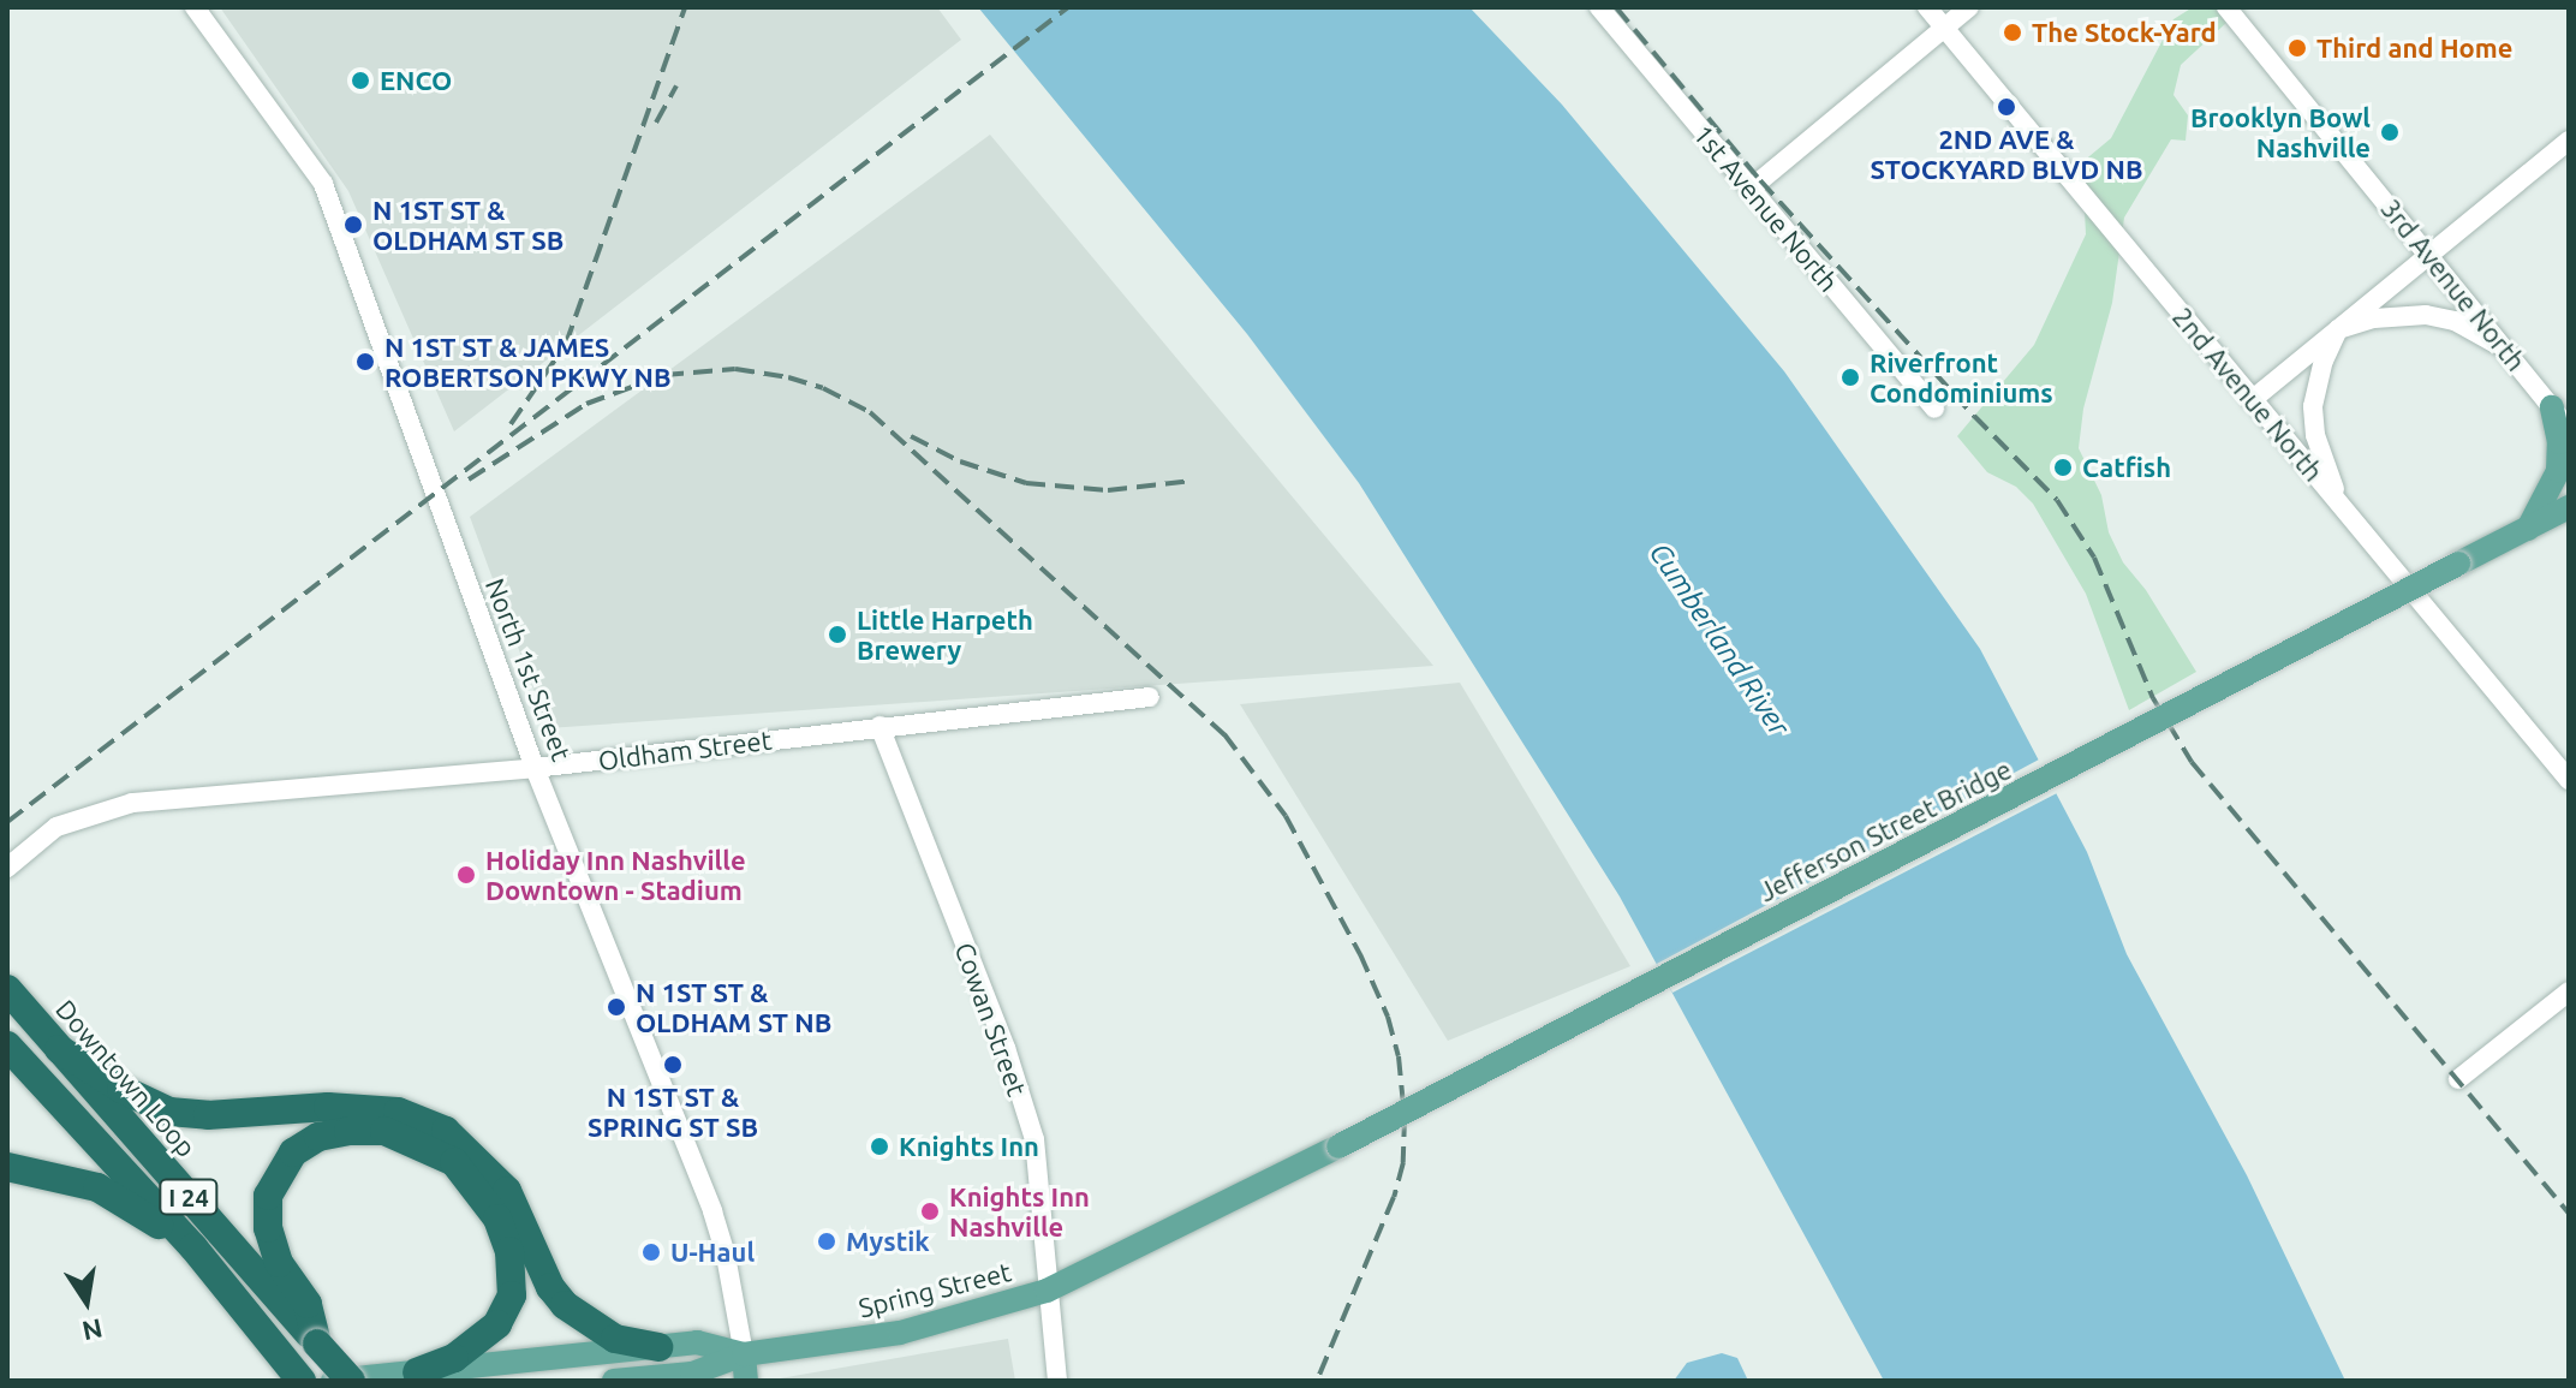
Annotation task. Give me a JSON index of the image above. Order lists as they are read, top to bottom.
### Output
{
  "streets": {
    "highway": ["Downtown Loop", "I 24"],
    "main road": ["North 1st Street", "Jefferson Street Bridge", "Spring Street"],
    "street": [
      "1st Avenue North",
      "3rd Avenue North",
      "2nd Avenue North",
      "Oldham Street",
      "Cowan Street"
    ]
  },
  "crossings": [
    ["North 1st Street", "Oldham Street"],
    ["North 1st Street", "Spring Street"],
    ["Oldham Street", "Cowan Street"],
    ["Jefferson Street Bridge", "Spring Street"],
    ["Cowan Street", "Spring Street"]
  ],
  "water": ["Cumberland River"],
  "places": [
    "The Stock-Yard",
    "Third and Home",
    "ENCO",
    "2ND AVE & STOCKYARD BLVD NB",
    "Brooklyn Bowl Nashville",
    "N 1ST ST & OLDHAM ST SB",
    "N 1ST ST & JAMES ROBERTSON PKWY NB",
    "Riverfront Condominiums",
    "Catfish",
    "Little Harpeth Brewery",
    "Holiday Inn Nashville Downtown - Stadium",
    "N 1ST ST & OLDHAM ST NB",
    "N 1ST ST & SPRING ST SB",
    "Knights Inn",
    "Knights Inn Nashville",
    "Mystik",
    "U-Haul"
  ],
  "north": "bottom"
}
